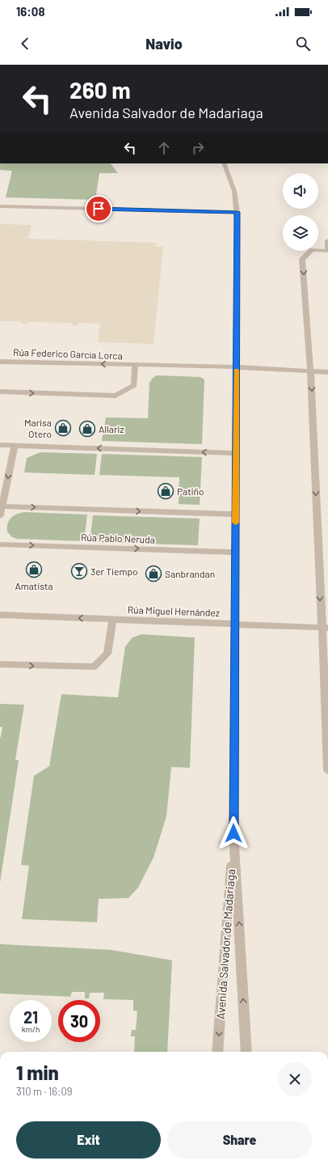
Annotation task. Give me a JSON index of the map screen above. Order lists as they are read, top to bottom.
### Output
{
  "streets": {
    "street": [
      "Rúa Federico García Lorca",
      "Rúa Pablo Neruda",
      "Rúa Miguel Hernández",
      "Avenida Salvador de Madariaga"
    ]
  },
  "crossings": [
    ["Rúa Federico García Lorca", "Avenida Salvador de Madariaga"],
    ["Rúa Pablo Neruda", "Avenida Salvador de Madariaga"],
    ["Rúa Miguel Hernández", "Avenida Salvador de Madariaga"]
  ],
  "places": {
    "shop": [
      "Marisa Otero",
      "Allariz",
      "Patiño",
      "Amatista",
      "Sanbrandan"
    ],
    "bar": ["3er Tiempo"]
  },
  "page": {
    "status": "16:08",
    "header": "Navio",
    "turn": ["260 m", "Avenida Salvador de Madariaga"],
    "speed": "21 km/h",
    "limit": "30",
    "heading": ["1 min", "310 m · 16:09"],
    "buttons": ["Exit", "Share"]
  }
}
